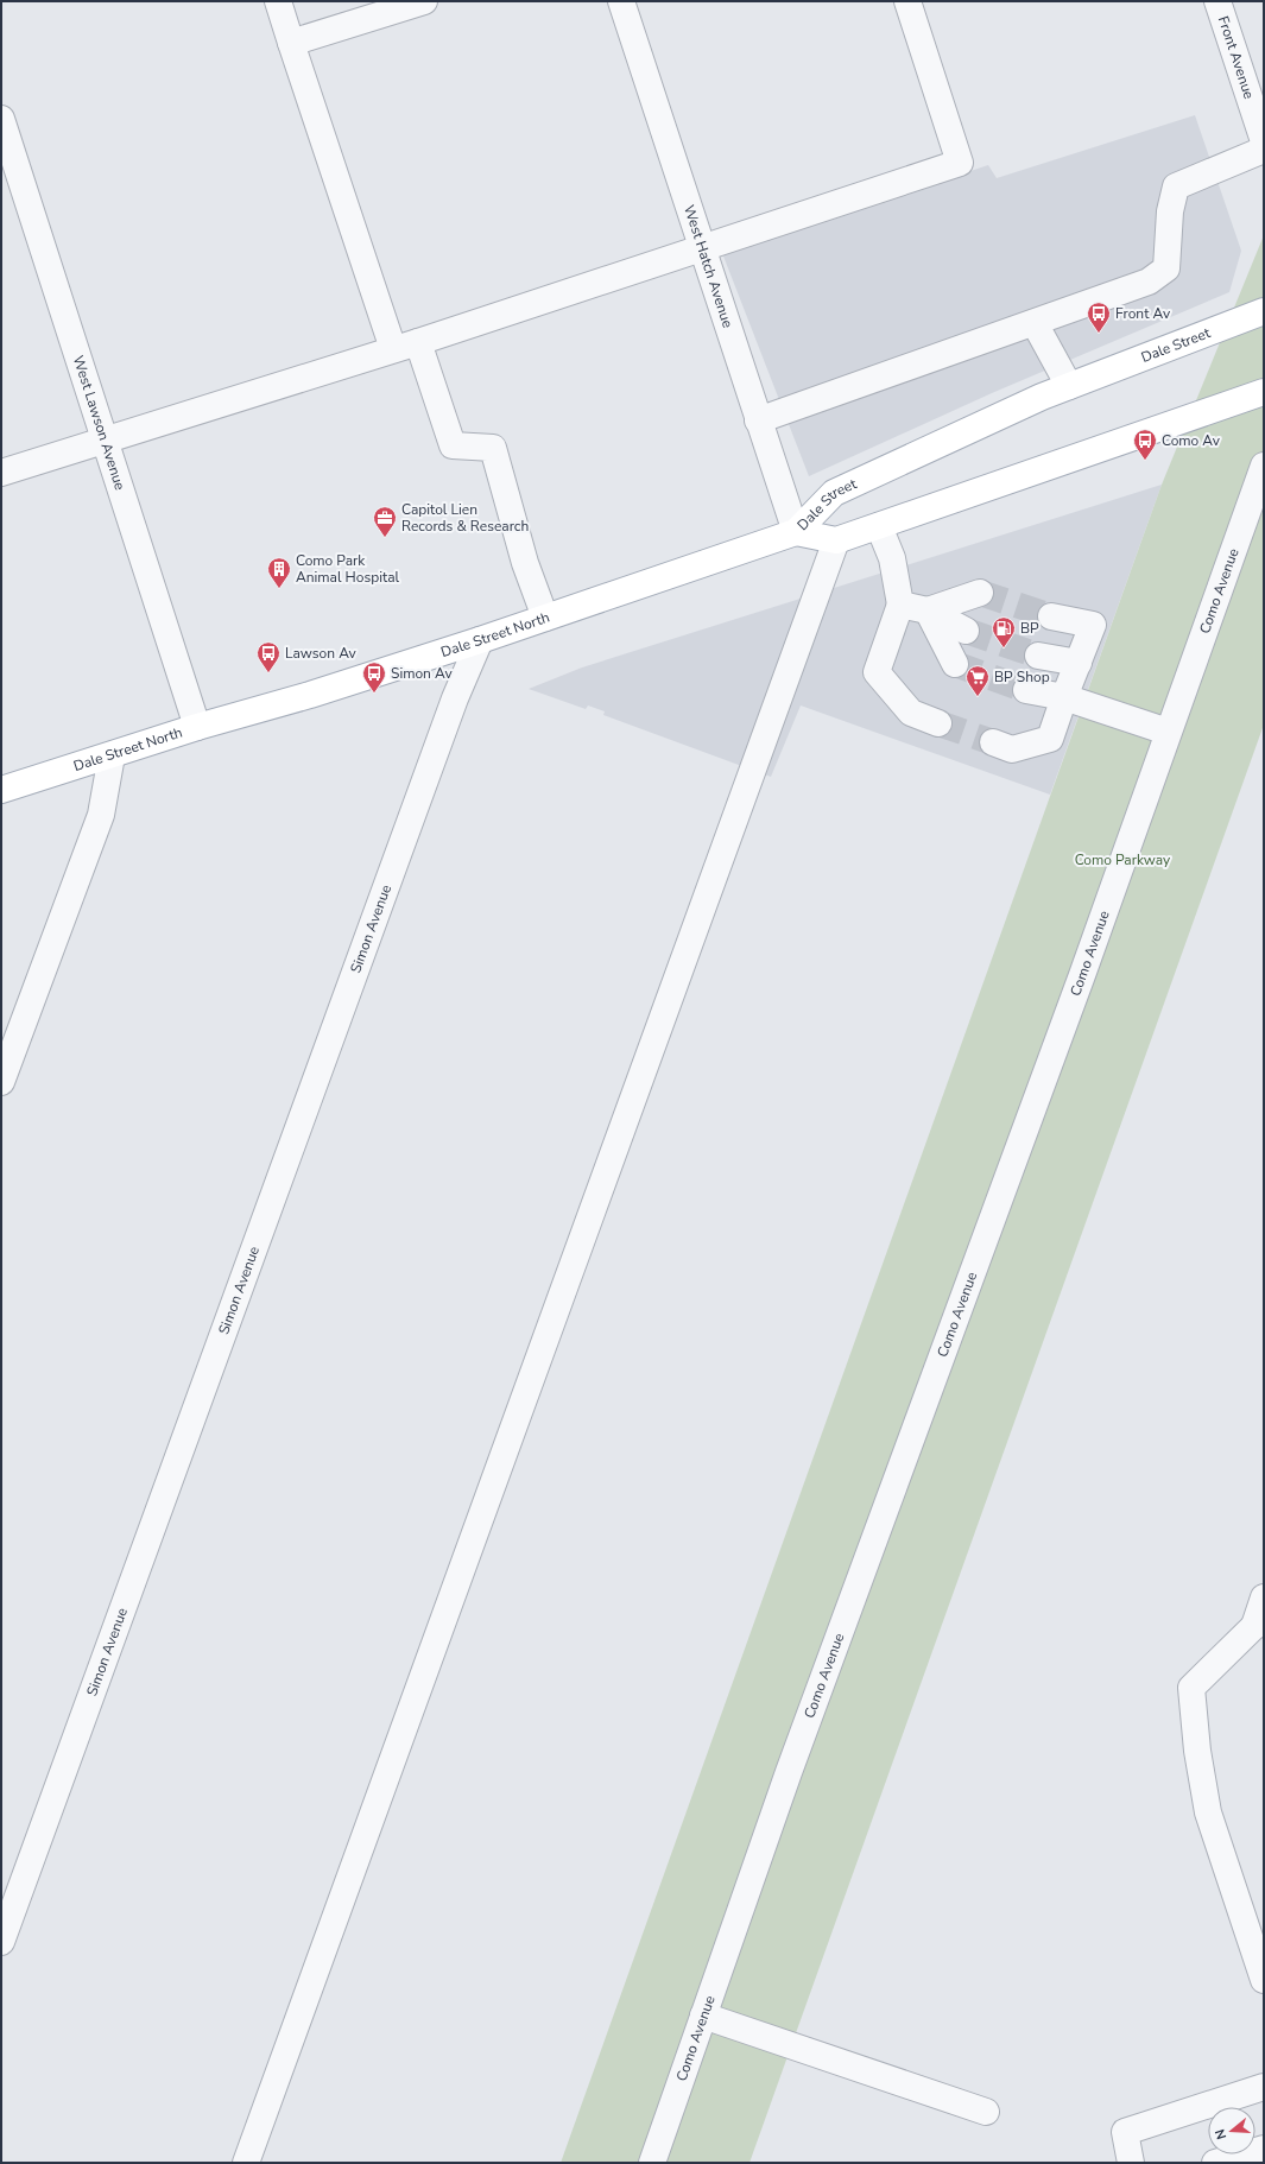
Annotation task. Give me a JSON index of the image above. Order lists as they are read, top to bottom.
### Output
{
  "streets": {
    "main road": ["Dale Street", "Dale Street North"],
    "street": [
      "Front Avenue",
      "West Hatch Avenue",
      "West Lawson Avenue",
      "Como Avenue",
      "Simon Avenue"
    ]
  },
  "crossings": [
    ["West Hatch Avenue", "Dale Street"],
    ["West Hatch Avenue", "Dale Street North"],
    ["Dale Street", "Dale Street North"],
    ["West Lawson Avenue", "Dale Street North"],
    ["Dale Street North", "Simon Avenue"]
  ],
  "parks": ["Como Parkway"],
  "places": {
    "bus stop": [
      "Front Av",
      "Como Av",
      "Lawson Av",
      "Simon Av"
    ],
    "office": ["Capitol Lien Records & Research"],
    "building": ["Como Park Animal Hospital"],
    "fuel station": ["BP"],
    "supermarket": ["BP Shop"]
  },
  "north": "left"
}
